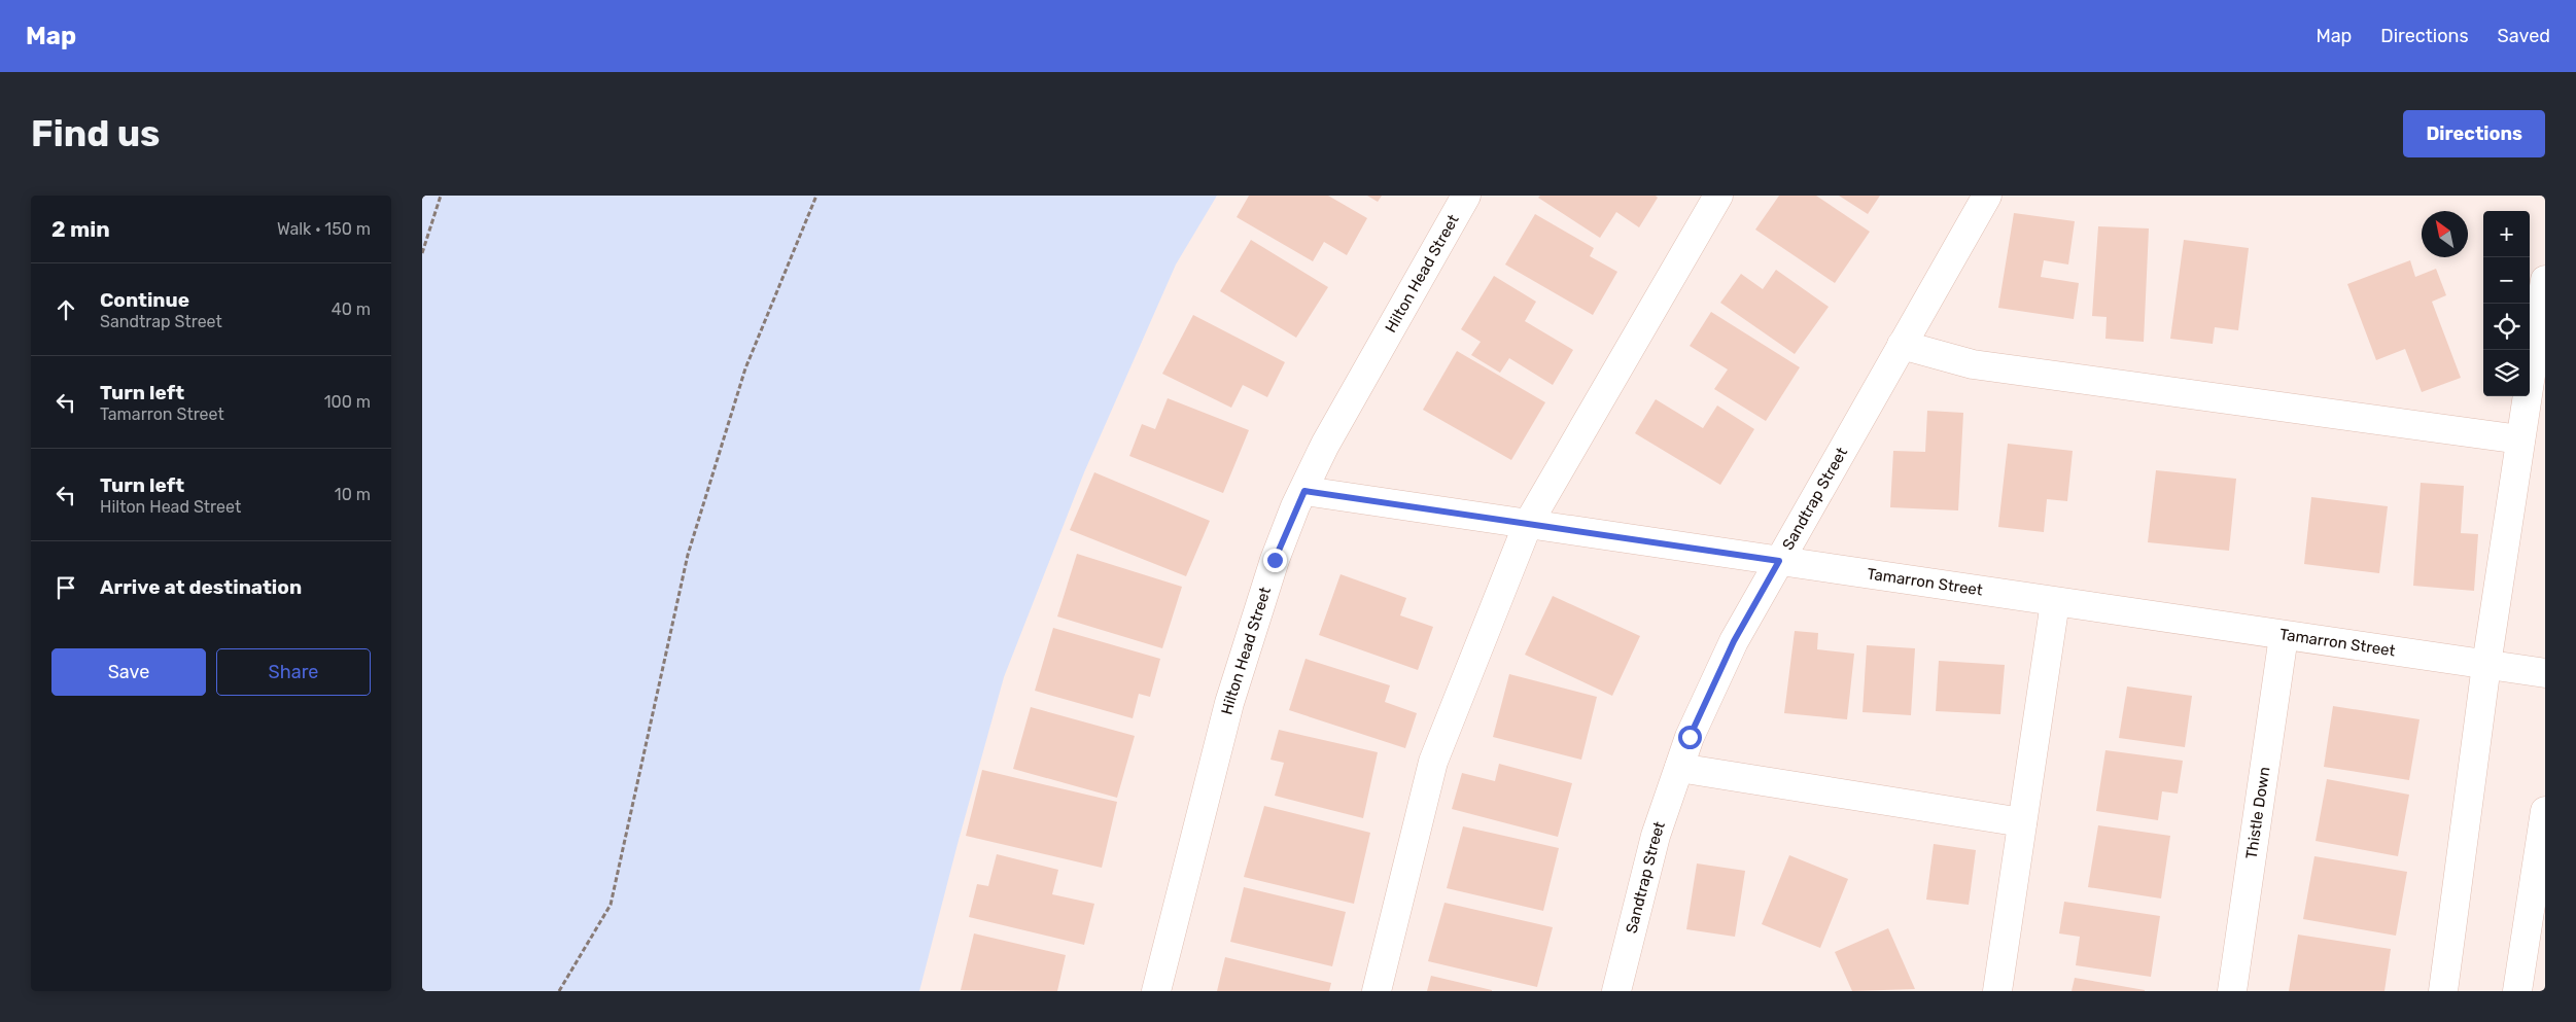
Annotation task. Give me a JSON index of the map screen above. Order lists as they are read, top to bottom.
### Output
{
  "streets": {
    "street": [
      "Hilton Head Street",
      "Sandtrap Street",
      "Tamarron Street",
      "Thistle Down"
    ]
  },
  "crossings": [
    ["Hilton Head Street", "Tamarron Street"],
    ["Sandtrap Street", "Tamarron Street"],
    ["Tamarron Street", "Thistle Down"]
  ],
  "north": "top left",
  "page": {
    "header": "Map",
    "nav": ["Map", "Directions", "Saved"],
    "buttons": [
      "Directions",
      ["Save", "Share"]
    ],
    "title": "Find us",
    "heading": ["2 min", "Walk · 150 m"],
    "map_buttons": ["+", "−"],
    "list": [
      ["Continue", "Sandtrap Street", "40 m"],
      ["Turn left", "Tamarron Street", "100 m"],
      ["Turn left", "Hilton Head Street", "10 m"],
      "Arrive at destination"
    ]
  }
}
